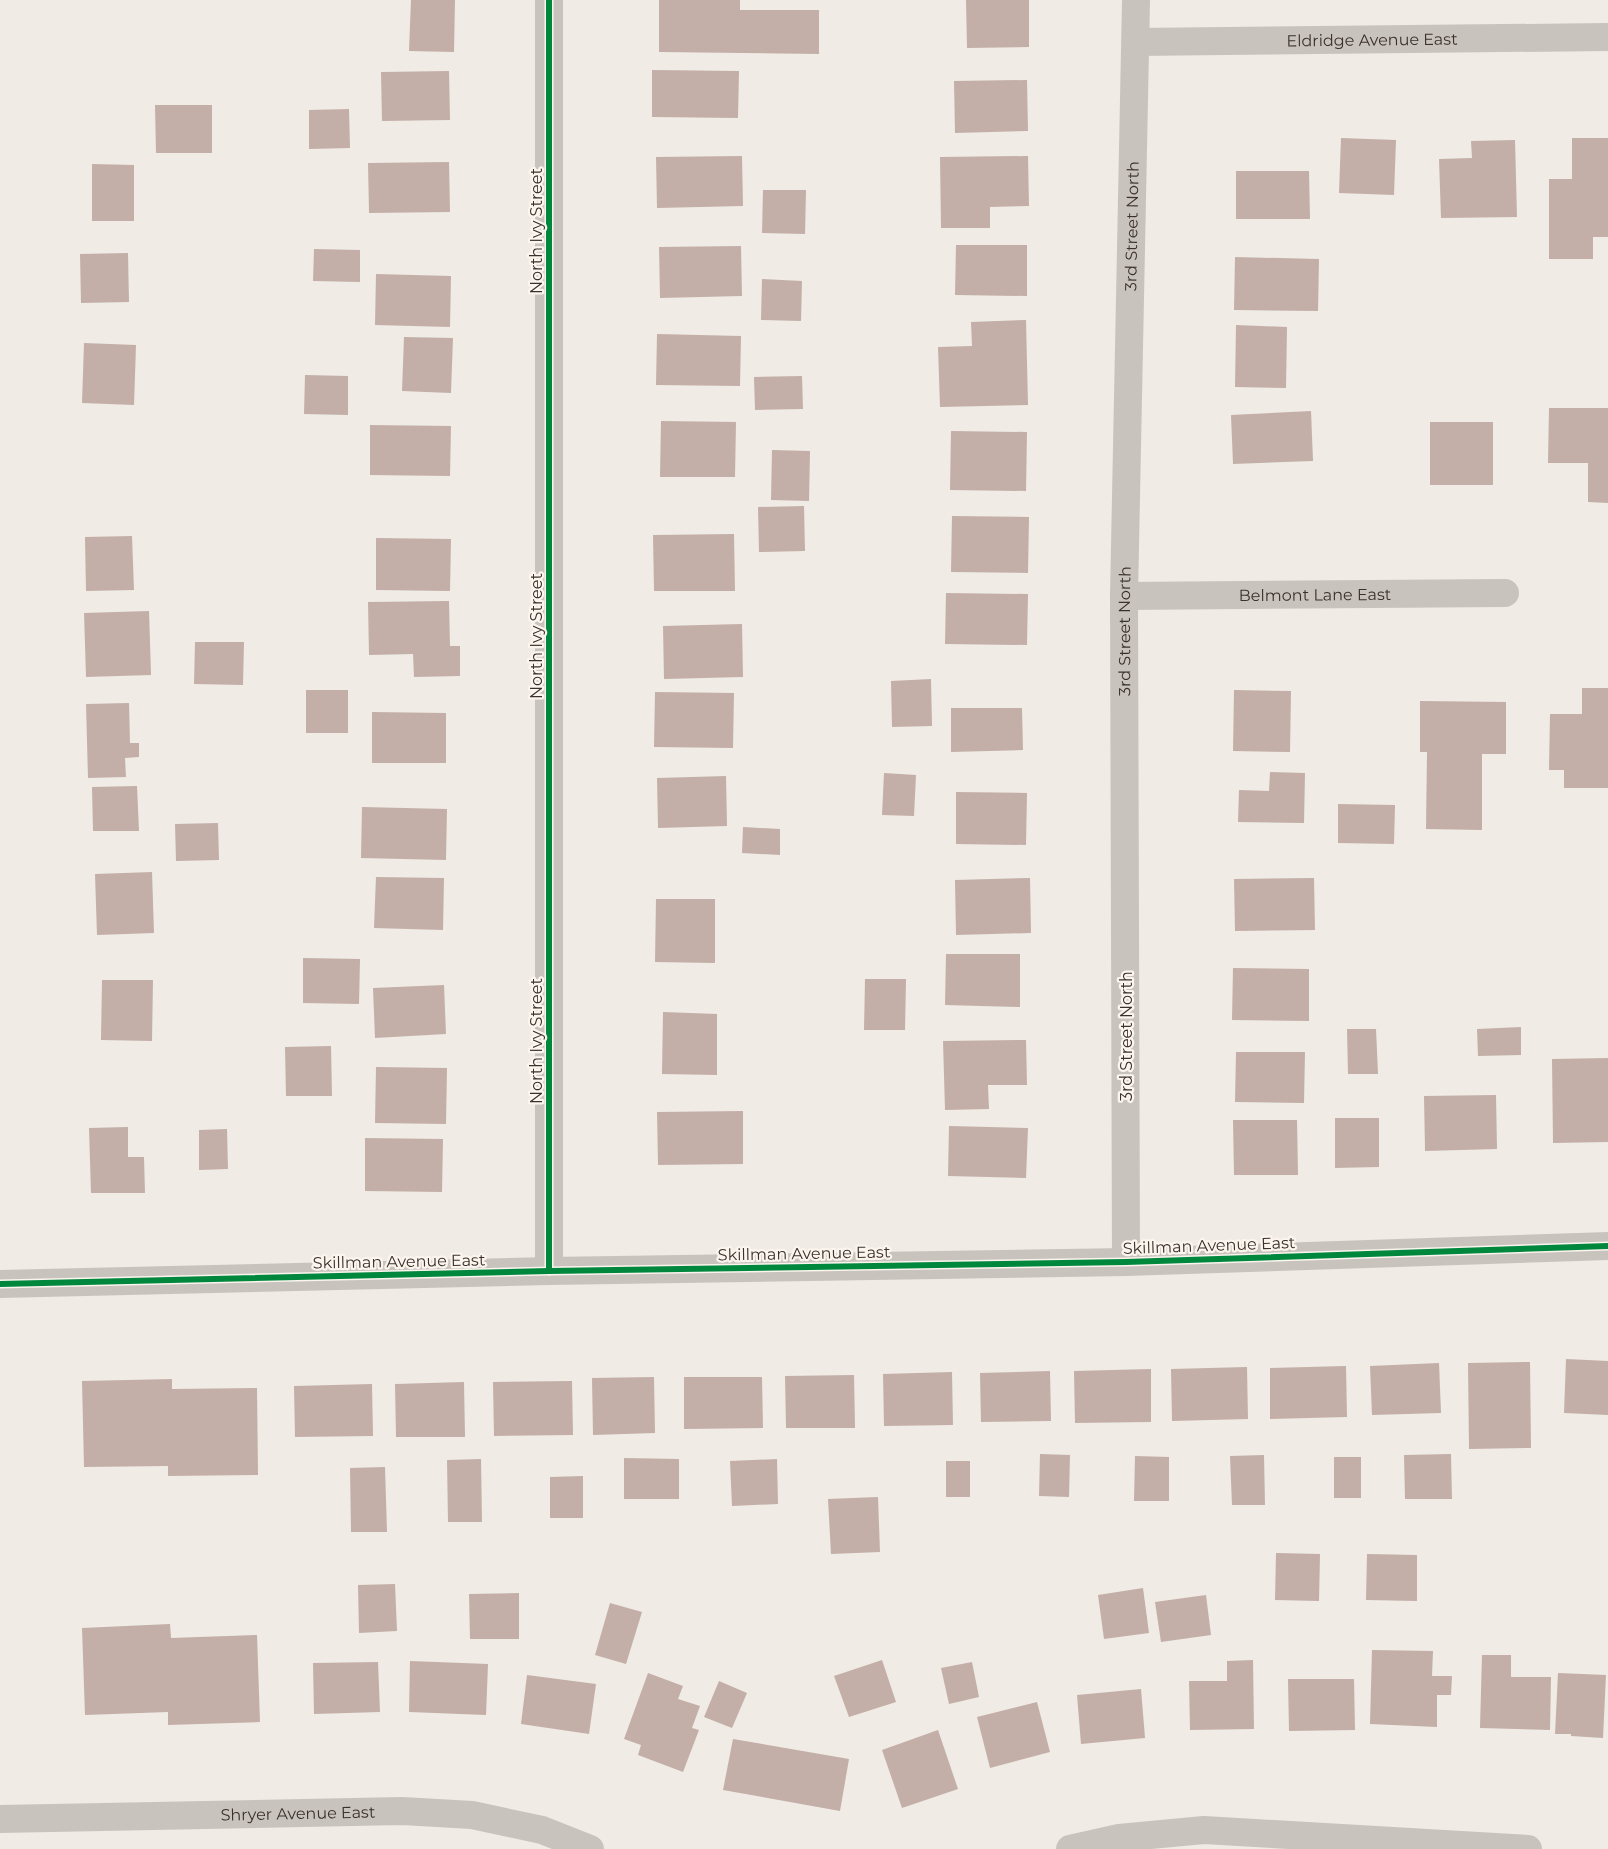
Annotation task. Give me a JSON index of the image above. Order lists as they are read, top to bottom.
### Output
{
  "streets": {
    "street": [
      "Eldridge Avenue East",
      "3rd Street North",
      "North Ivy Street",
      "Belmont Lane East",
      "Skillman Avenue East",
      "Shryer Avenue East"
    ]
  },
  "crossings": [
    ["Eldridge Avenue East", "3rd Street North"],
    ["3rd Street North", "Belmont Lane East"],
    ["3rd Street North", "Skillman Avenue East"],
    ["North Ivy Street", "Skillman Avenue East"]
  ]
}
